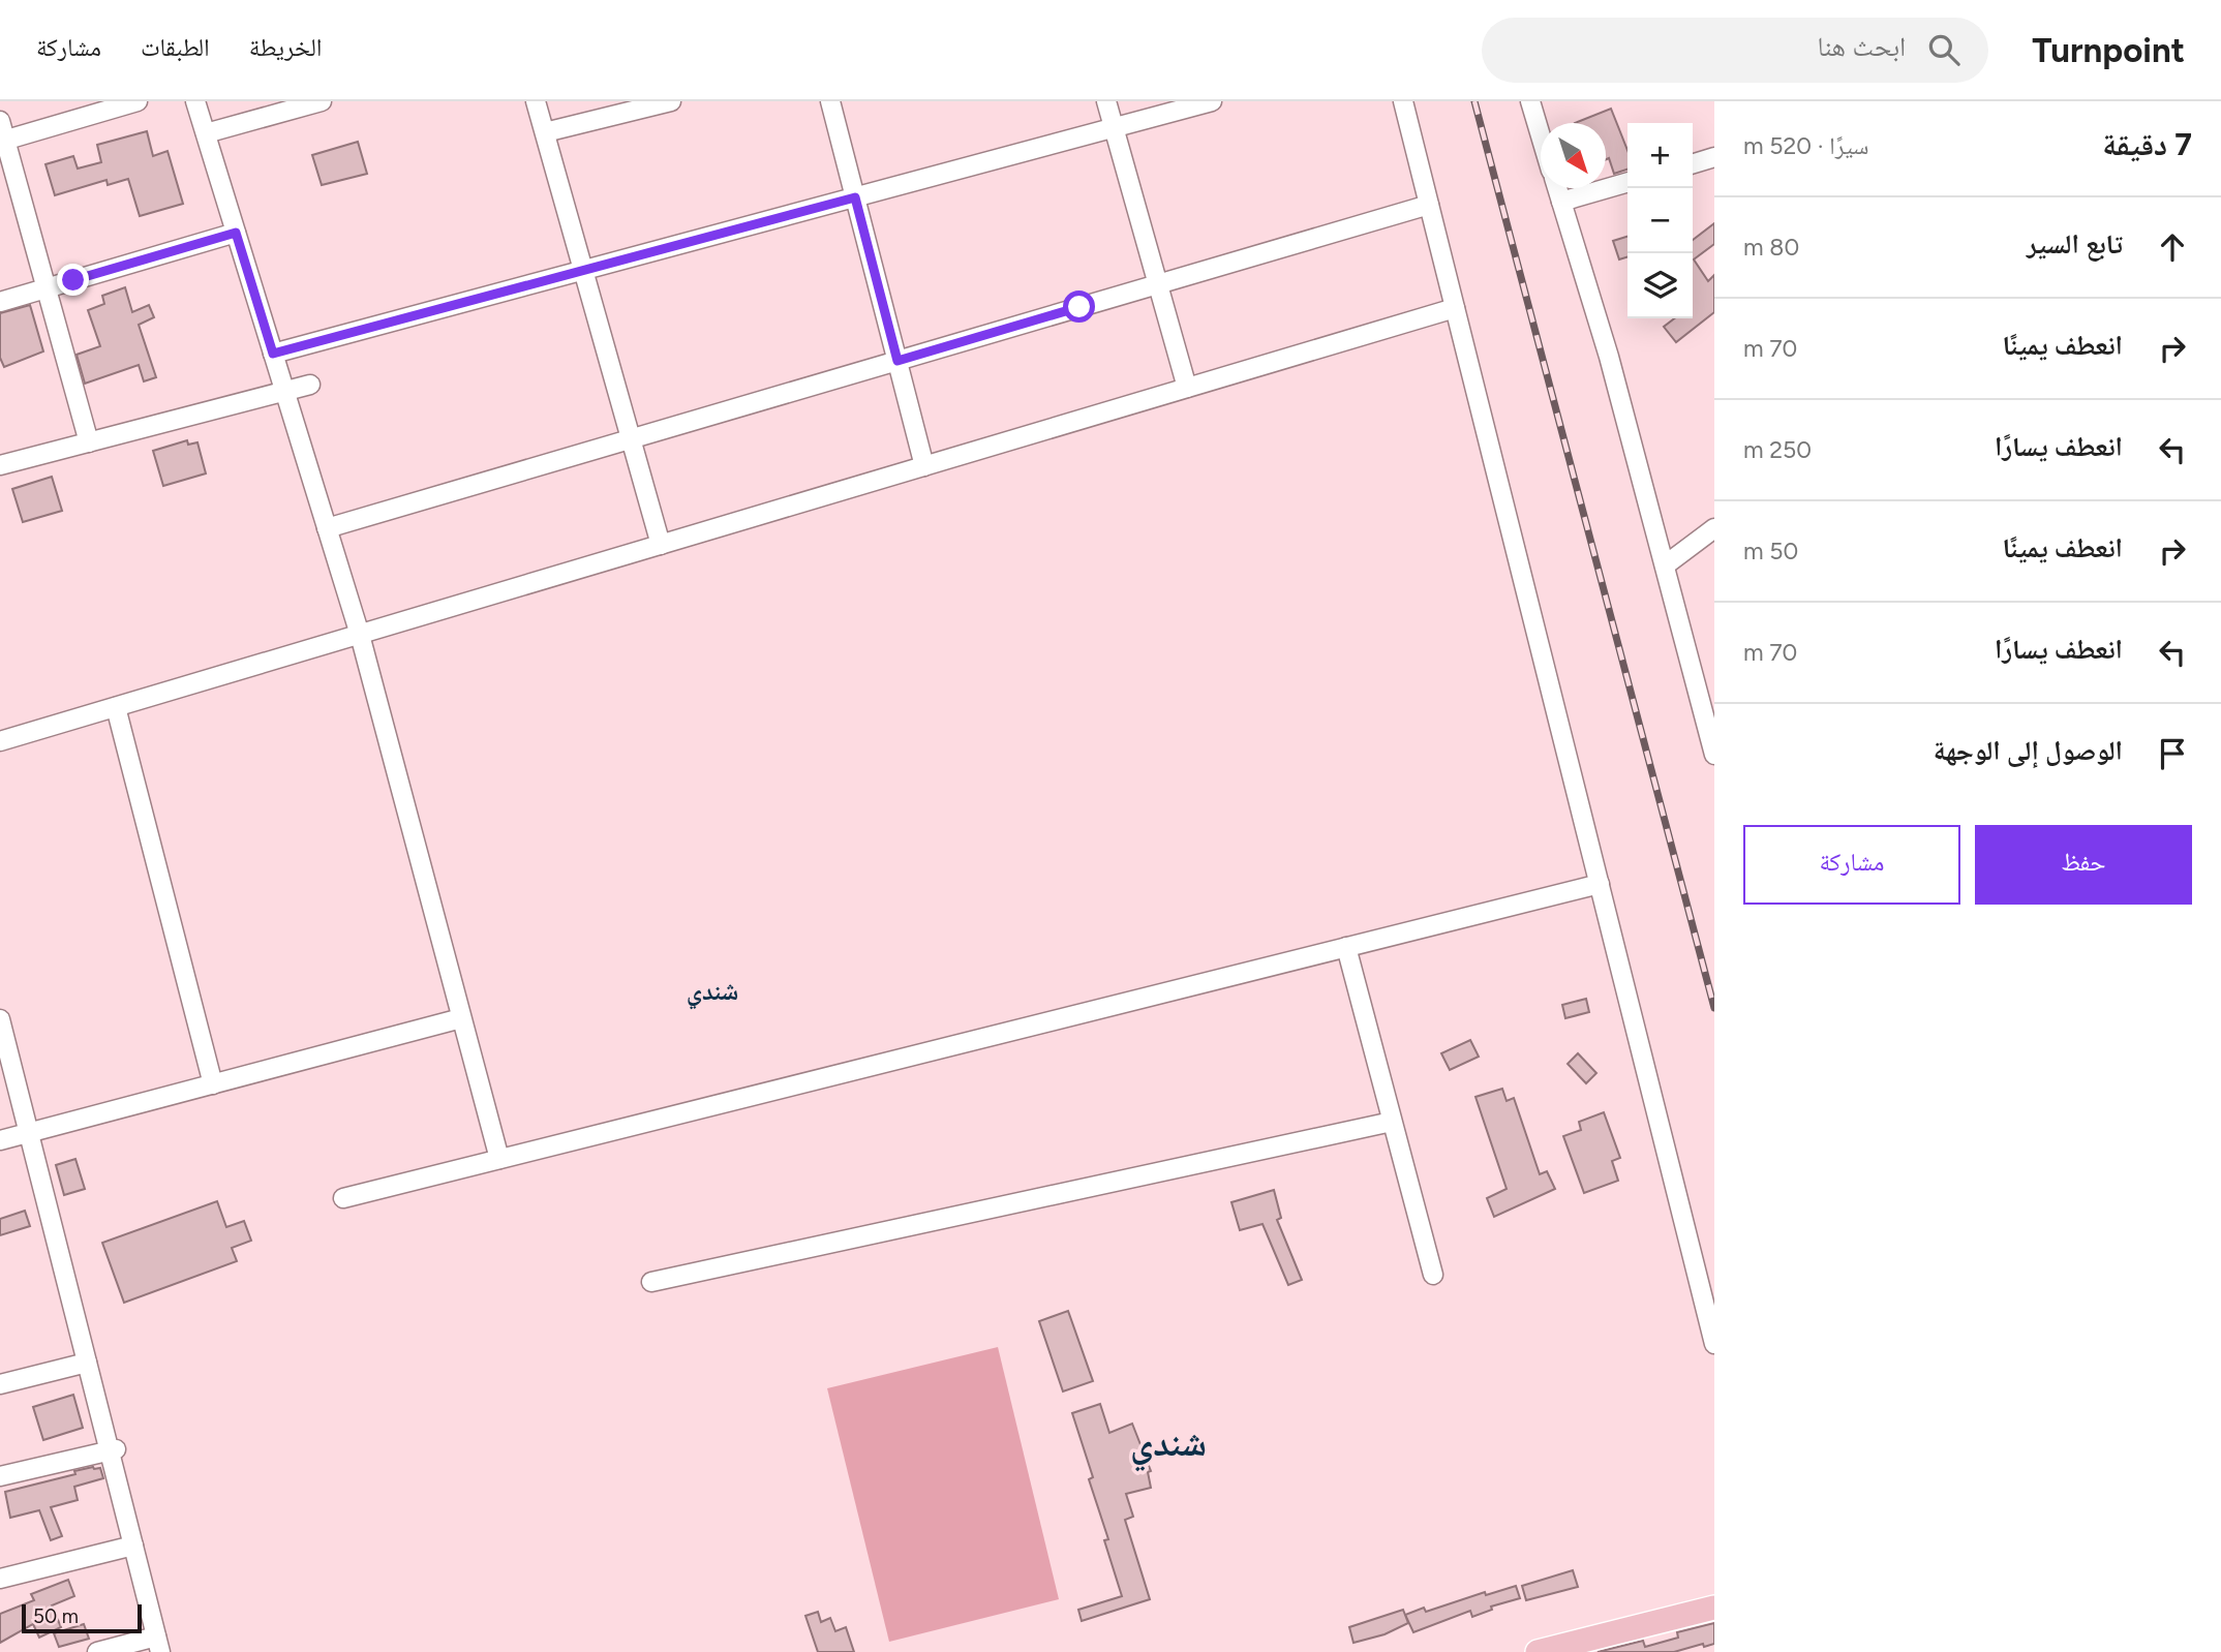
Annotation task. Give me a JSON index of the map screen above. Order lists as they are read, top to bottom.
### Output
{
  "districts": ["شندي", "شندي"],
  "scale_bar": "50 m",
  "north": "bottom right",
  "page": {
    "header": "Turnpoint",
    "search": "ابحث هنا",
    "nav": ["الخريطة", "الطبقات", "مشاركة"],
    "heading": ["7 دقيقة", "سيرًا · 520 m"],
    "map_buttons": ["+", "−"],
    "list": [
      ["تابع السير", "80 m"],
      ["انعطف يمينًا", "70 m"],
      ["انعطف يسارًا", "250 m"],
      ["انعطف يمينًا", "50 m"],
      ["انعطف يسارًا", "70 m"],
      "الوصول إلى الوجهة"
    ],
    "buttons": ["حفظ", "مشاركة"],
    "scale": "50 m"
  }
}
